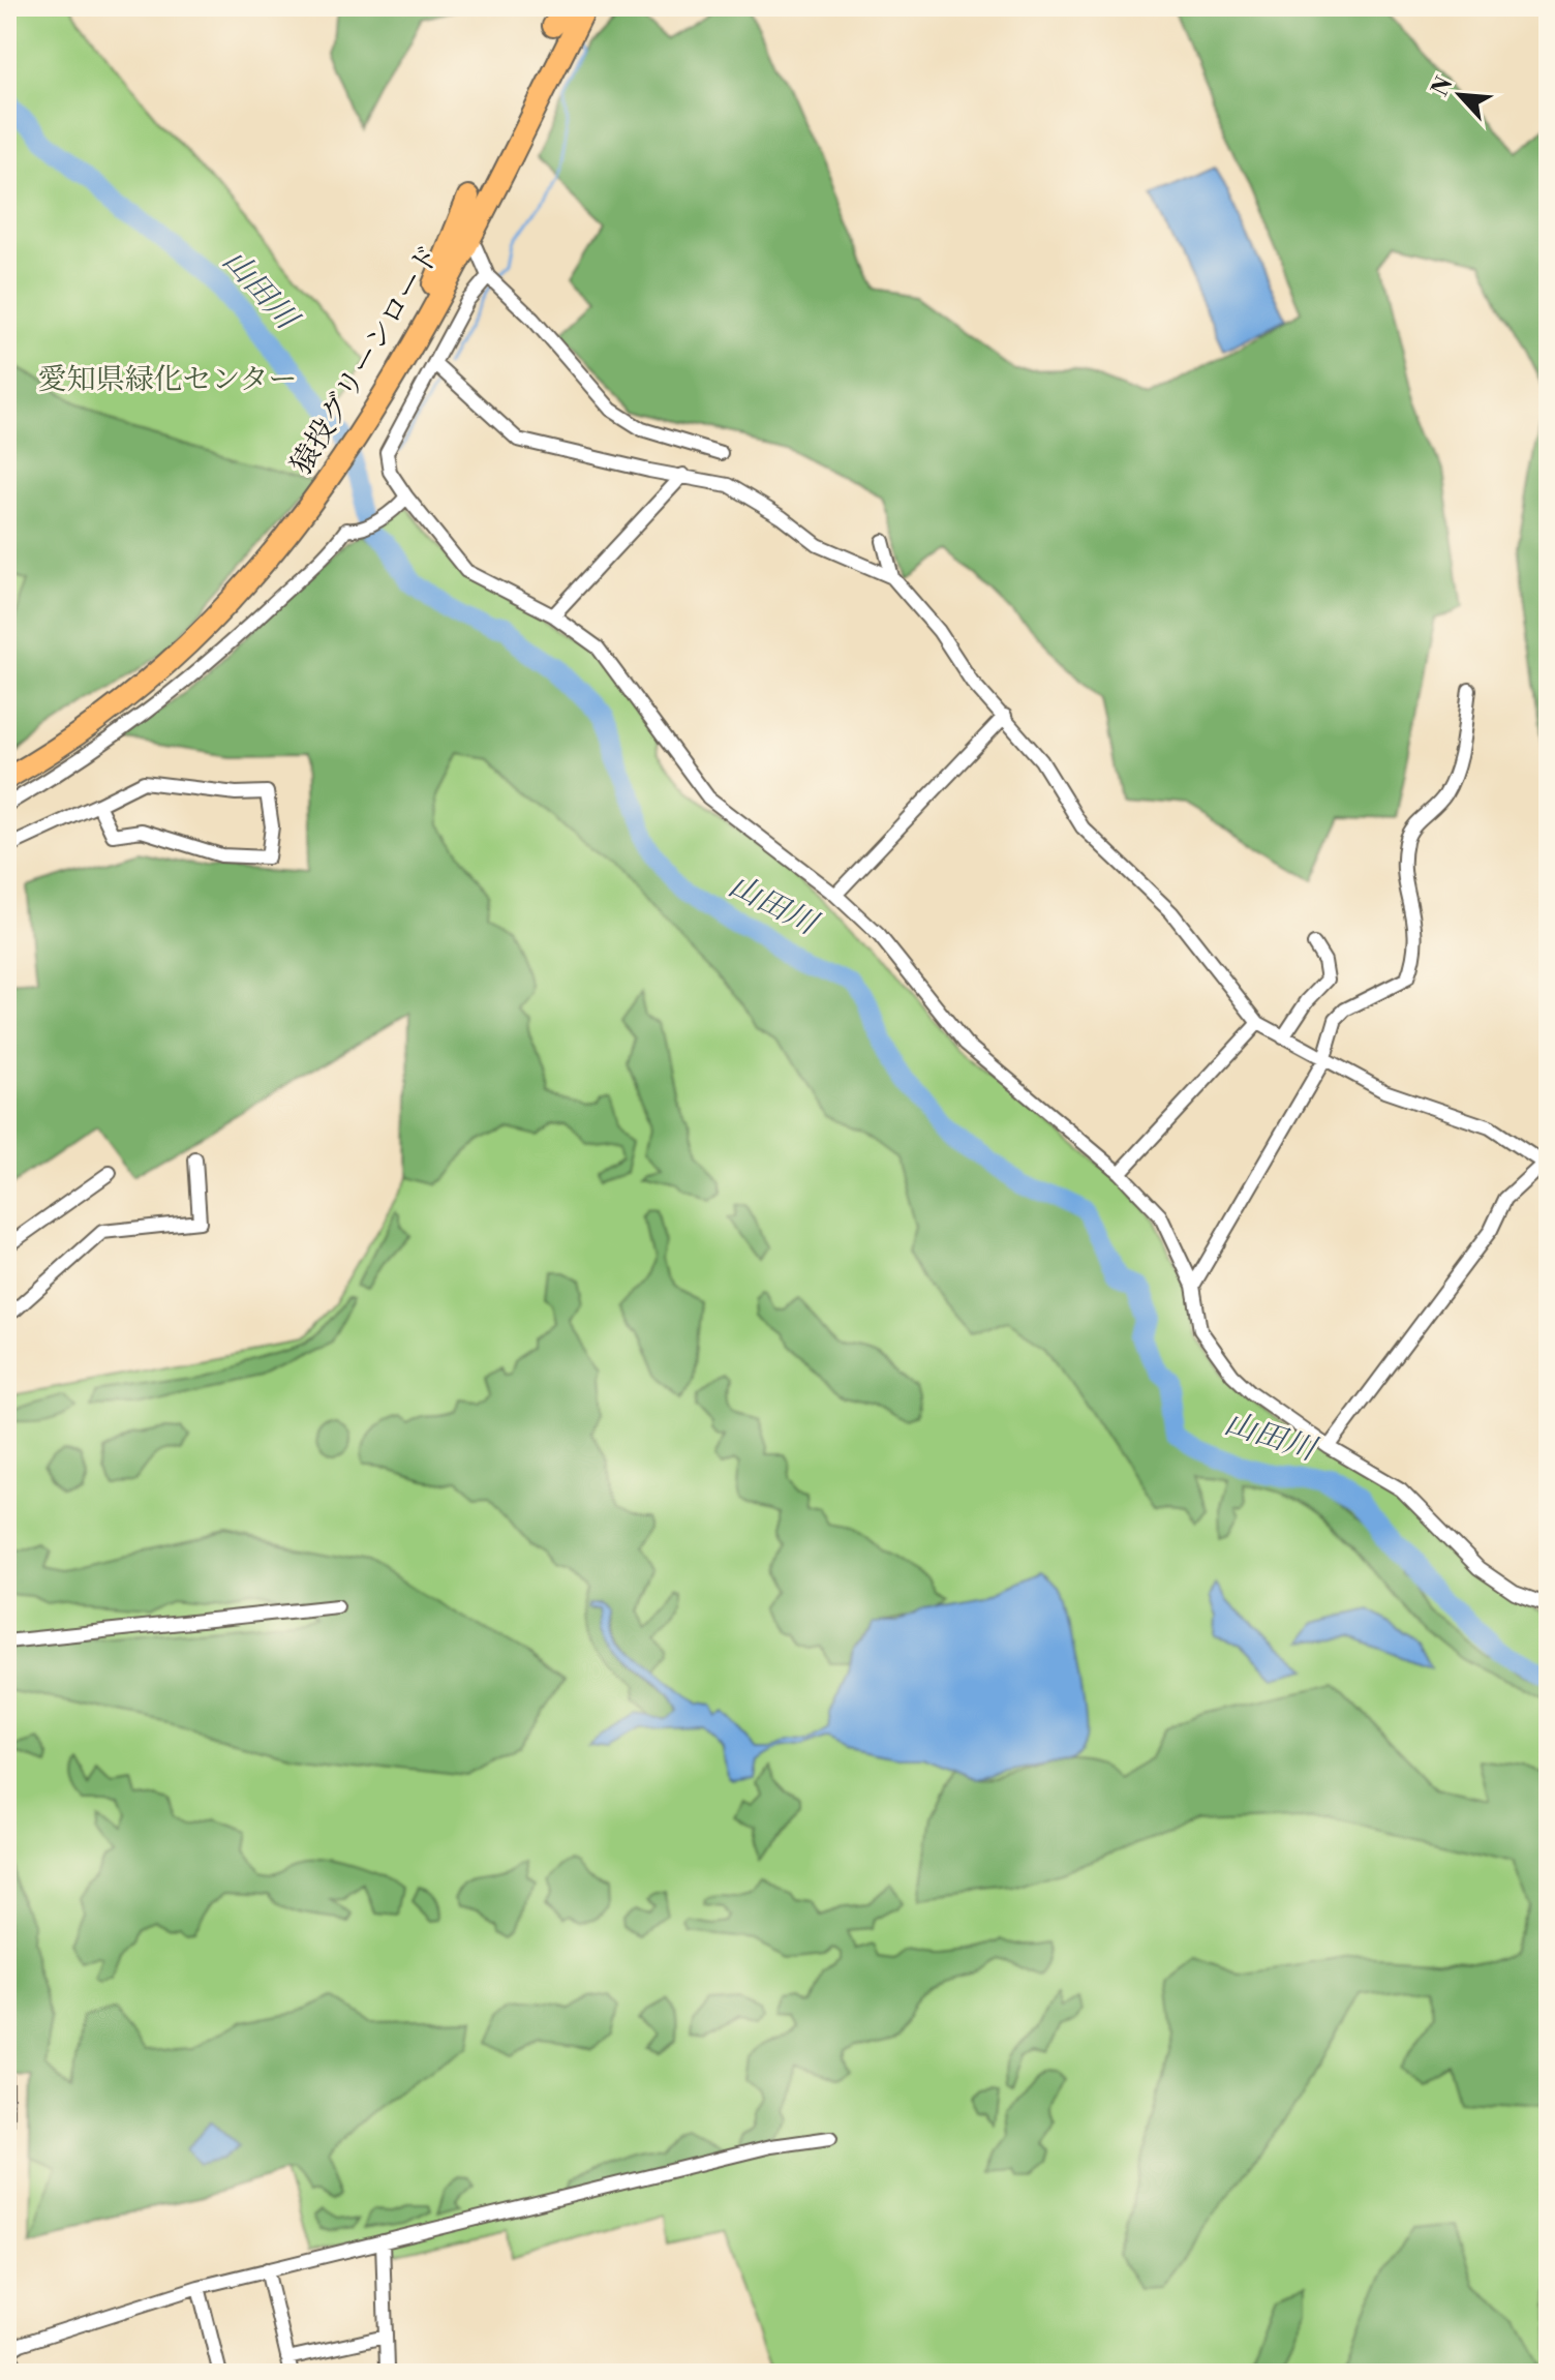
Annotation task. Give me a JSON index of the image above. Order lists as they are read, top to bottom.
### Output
{
  "streets": {
    "main road": ["猿投グリーンロード"]
  },
  "water": ["山田川"],
  "parks": ["愛知県緑化センター"],
  "north": "top left"
}
